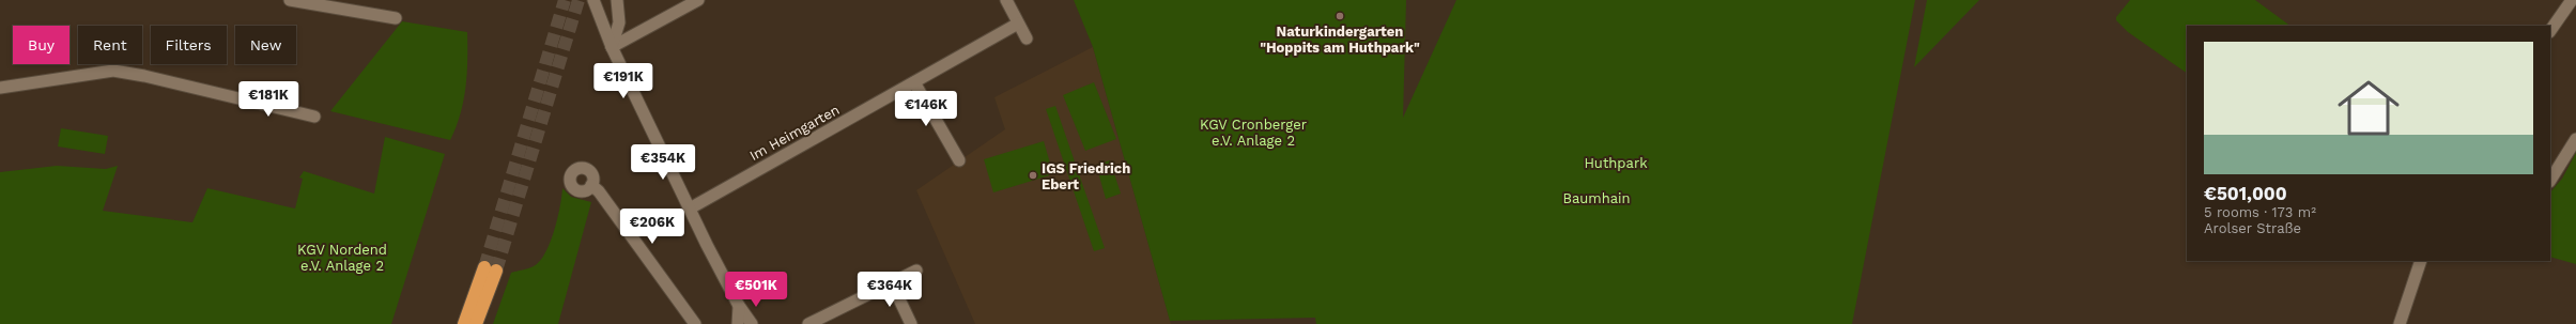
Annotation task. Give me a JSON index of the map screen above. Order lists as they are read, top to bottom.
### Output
{
  "streets": {
    "street": ["Im Heimgarten"]
  },
  "parks": [
    "KGV Cronberger e.V. Anlage 2",
    "Huthpark",
    "Baumhain",
    "KGV Nordend e.V. Anlage 2"
  ],
  "places": ["Naturkindergarten \"Hoppits am Huthpark\"", "IGS Friedrich Ebert"],
  "page": {
    "chip": [
      "Buy",
      "Rent",
      "Filters",
      "New"
    ],
    "list": [
      {
        "name": "€501,000",
        "note": "5 rooms · 173 m² · Arolser Straße"
      }
    ],
    "price": [
      "€191K",
      "€181K",
      "€146K",
      "€354K",
      "€206K",
      "€501K",
      "€364K"
    ]
  }
}
